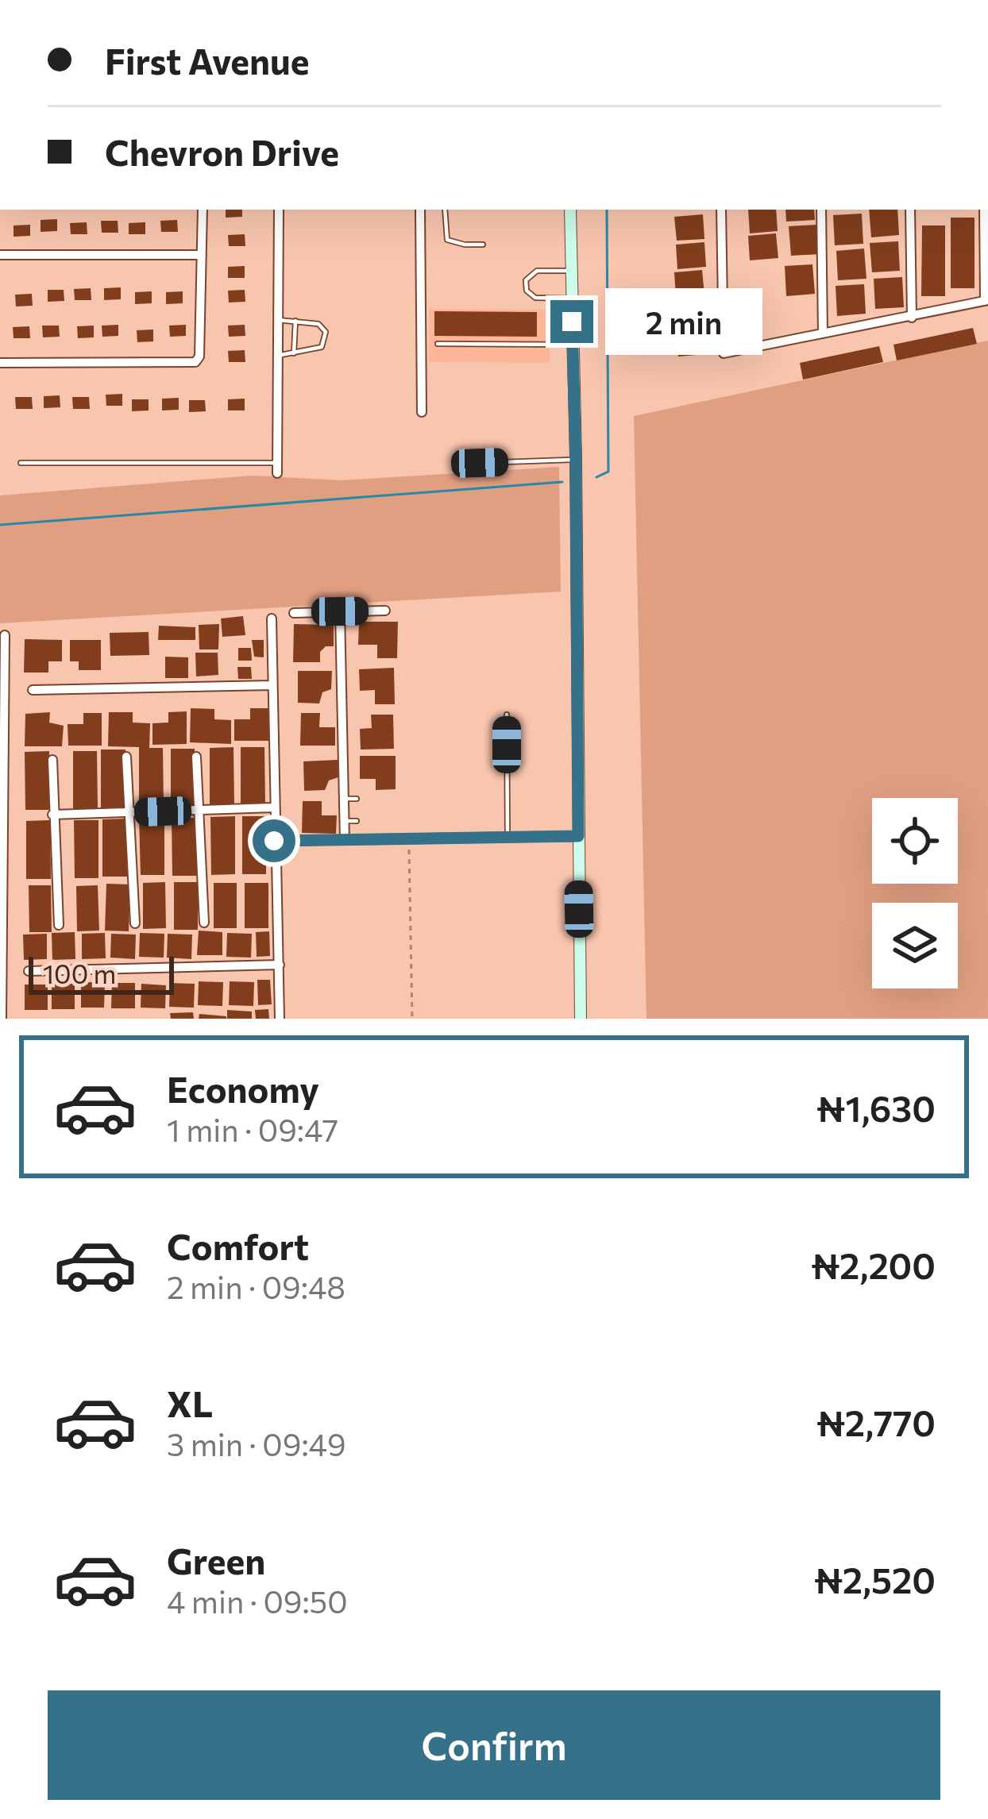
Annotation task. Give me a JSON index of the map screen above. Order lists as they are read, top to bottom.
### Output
{
  "scale_bar": "100 m",
  "page": {
    "banner": ["First Avenue", "Chevron Drive"],
    "bubble": "2 min",
    "scale": "100 m",
    "list": [
      {
        "name": "Economy",
        "note": "1 min · 09:47",
        "value": "₦1,630"
      },
      {
        "name": "Comfort",
        "note": "2 min · 09:48",
        "value": "₦2,200"
      },
      {
        "name": "XL",
        "note": "3 min · 09:49",
        "value": "₦2,770"
      },
      {
        "name": "Green",
        "note": "4 min · 09:50",
        "value": "₦2,520"
      }
    ],
    "buttons": "Confirm"
  }
}
